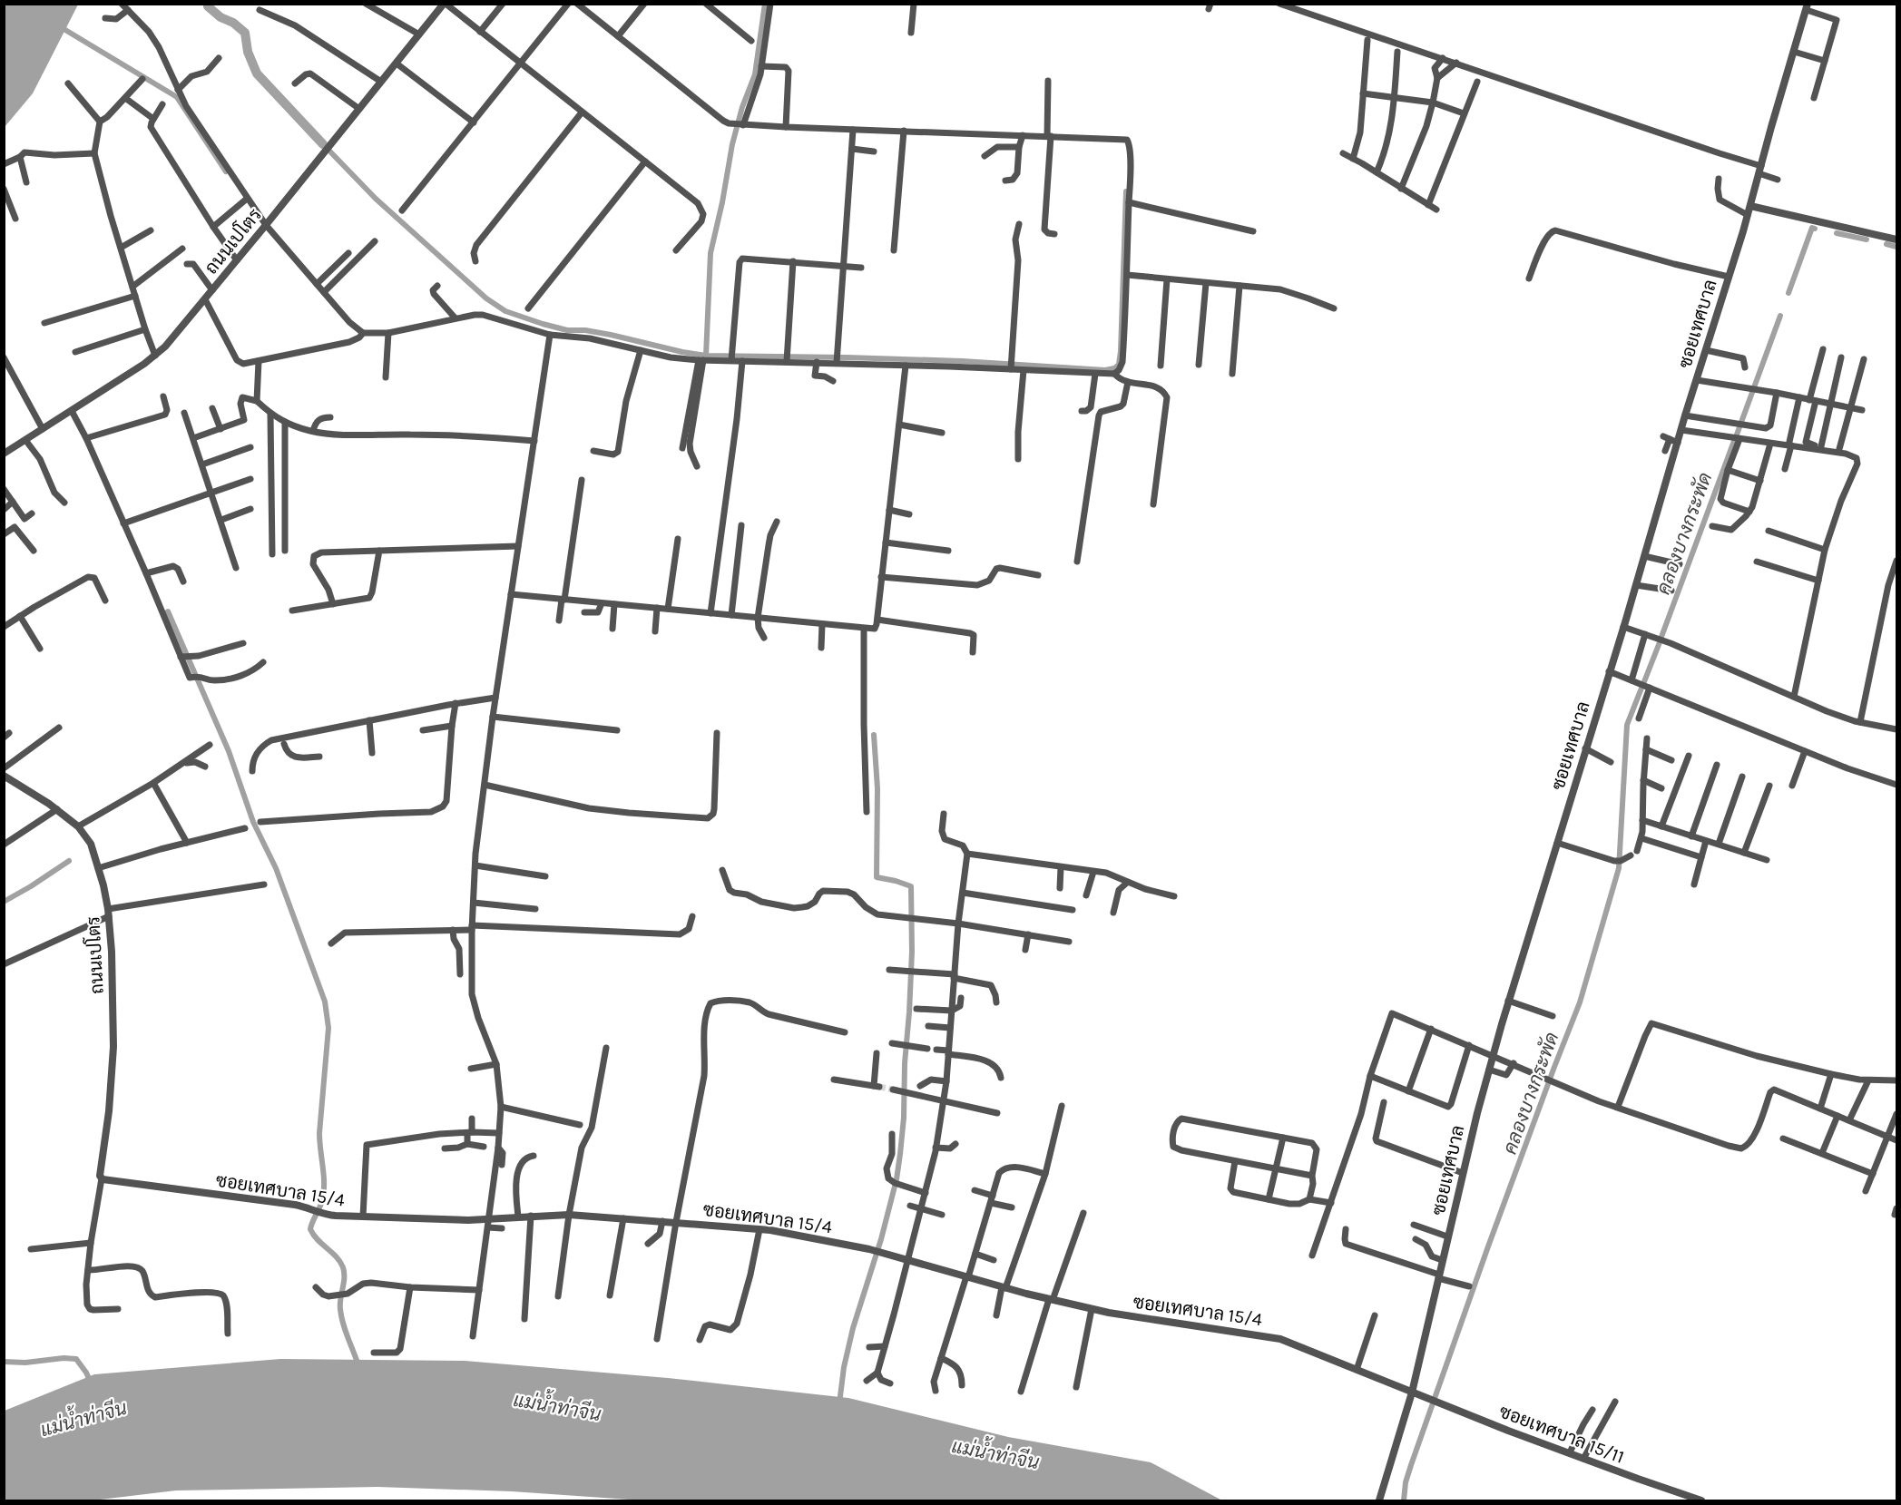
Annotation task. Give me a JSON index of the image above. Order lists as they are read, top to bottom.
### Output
{
  "streets": {
    "street": [
      "ถนนเปโตร",
      "ซอยเทศบาล",
      "ซอยเทศบาล 15/4",
      "ซอยเทศบาล 15/11"
    ]
  },
  "crossings": [
    ["ถนนเปโตร", "ซอยเทศบาล 15/4"],
    ["ซอยเทศบาล", "ซอยเทศบาล 15/4"],
    ["ซอยเทศบาล", "ซอยเทศบาล 15/11"],
    ["ซอยเทศบาล 15/4", "ซอยเทศบาล 15/11"]
  ],
  "water": ["คลองบางกระพัด", "แม่น้ำท่าจีน"]
}
